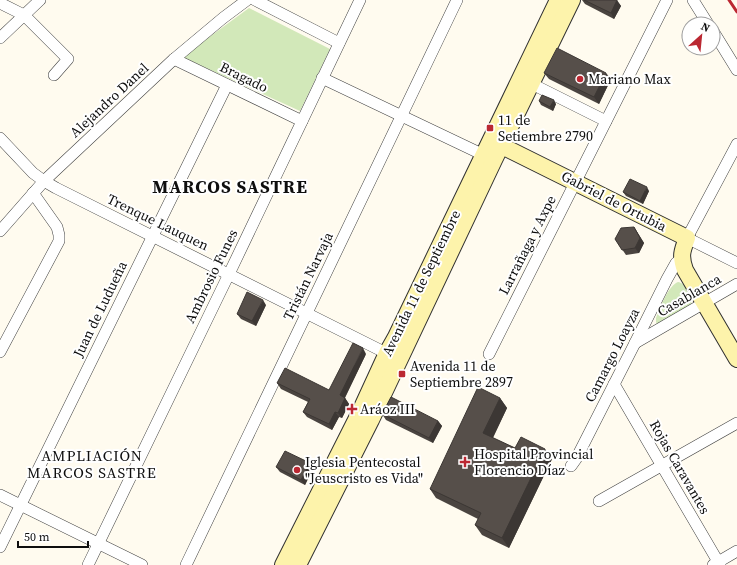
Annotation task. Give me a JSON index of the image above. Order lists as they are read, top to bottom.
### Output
{
  "streets": {
    "main road": ["Gabriel de Ortubia", "Avenida 11 de Septiembre"],
    "street": [
      "Bragado",
      "Alejandro Danel",
      "Trenque Lauquen",
      "Larrañaga y Axpe",
      "Ambrosio Funes",
      "Tristán Narvaja",
      "Casablanca",
      "Juan de Ludueña",
      "Camargo Loayza",
      "Rojas Caravantes"
    ]
  },
  "crossings": [
    ["Bragado", "Alejandro Danel"],
    ["Bragado", "Ambrosio Funes"],
    ["Bragado", "Juan de Ludueña"],
    ["Alejandro Danel", "Trenque Lauquen"],
    ["Gabriel de Ortubia", "Larrañaga y Axpe"],
    ["Gabriel de Ortubia", "Avenida 11 de Septiembre"],
    ["Trenque Lauquen", "Ambrosio Funes"],
    ["Trenque Lauquen", "Tristán Narvaja"],
    ["Trenque Lauquen", "Avenida 11 de Septiembre"],
    ["Trenque Lauquen", "Juan de Ludueña"],
    ["Casablanca", "Camargo Loayza"],
    ["Camargo Loayza", "Rojas Caravantes"]
  ],
  "districts": ["MARCOS SASTRE", "AMPLIACIÓN MARCOS SASTRE"],
  "places": {
    "other": ["Mariano Max", "Iglesia Pentecostal \"Jeuscristo es Vida\""],
    "transit": ["11 de Setiembre 2790", "Avenida 11 de Septiembre 2897"],
    "health": ["Aráoz III", "Hospital Provincial Florencio Díaz"]
  },
  "scale_bar": "50 m",
  "north": "top right"
}
